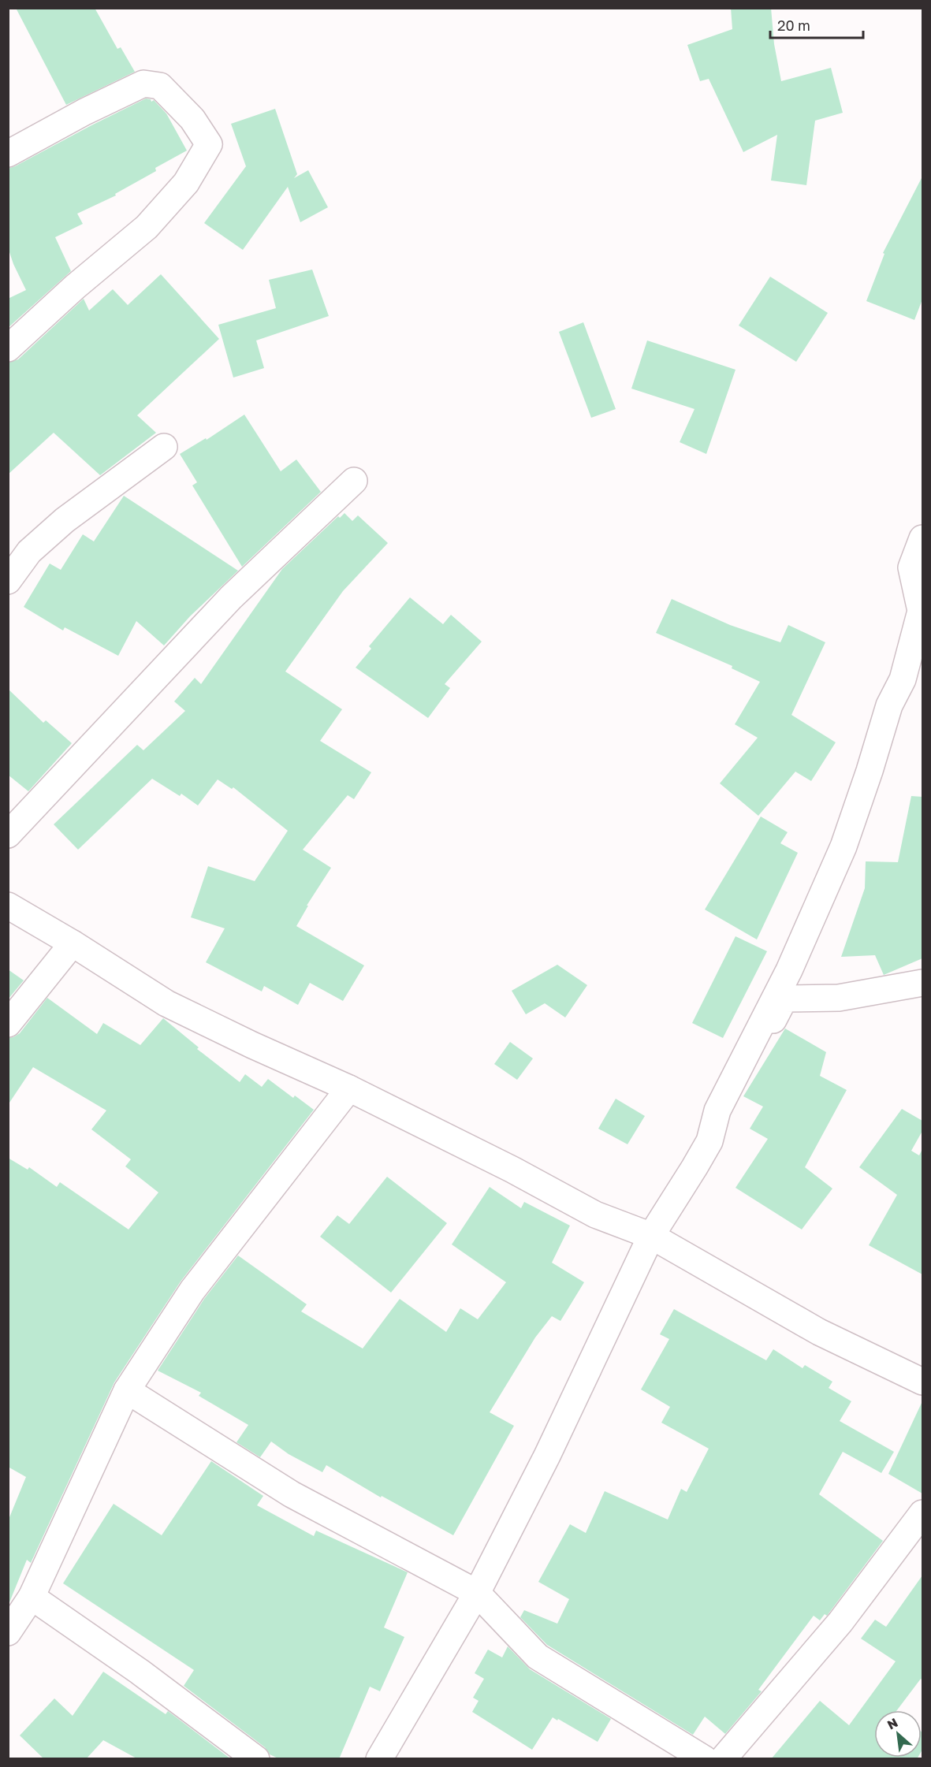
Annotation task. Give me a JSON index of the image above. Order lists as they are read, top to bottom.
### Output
{
  "scale_bar": "20 m",
  "north": "top left"
}
